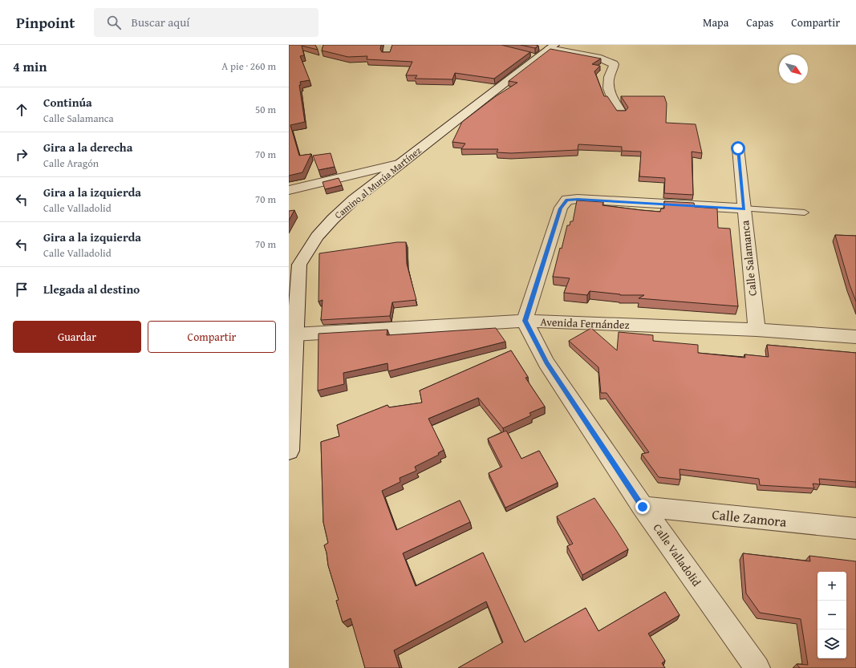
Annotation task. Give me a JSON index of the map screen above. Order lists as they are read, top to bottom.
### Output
{
  "streets": {
    "street": [
      "Camino al Murúa Martínez",
      "Calle Salamanca",
      "Avenida Fernández",
      "Calle Zamora",
      "Calle Valladolid"
    ]
  },
  "crossings": [
    ["Camino al Murúa Martínez", "Avenida Fernández"],
    ["Calle Salamanca", "Avenida Fernández"],
    ["Avenida Fernández", "Calle Valladolid"],
    ["Calle Zamora", "Calle Valladolid"]
  ],
  "north": "bottom right",
  "page": {
    "header": "Pinpoint",
    "search": "Buscar aquí",
    "nav": ["Mapa", "Capas", "Compartir"],
    "heading": ["4 min", "A pie · 260 m"],
    "list": [
      ["Continúa", "Calle Salamanca", "50 m"],
      ["Gira a la derecha", "Calle Aragón", "70 m"],
      ["Gira a la izquierda", "Calle Valladolid", "70 m"],
      ["Gira a la izquierda", "Calle Valladolid", "70 m"],
      "Llegada al destino"
    ],
    "buttons": ["Guardar", "Compartir"],
    "map_buttons": ["+", "−"]
  }
}
